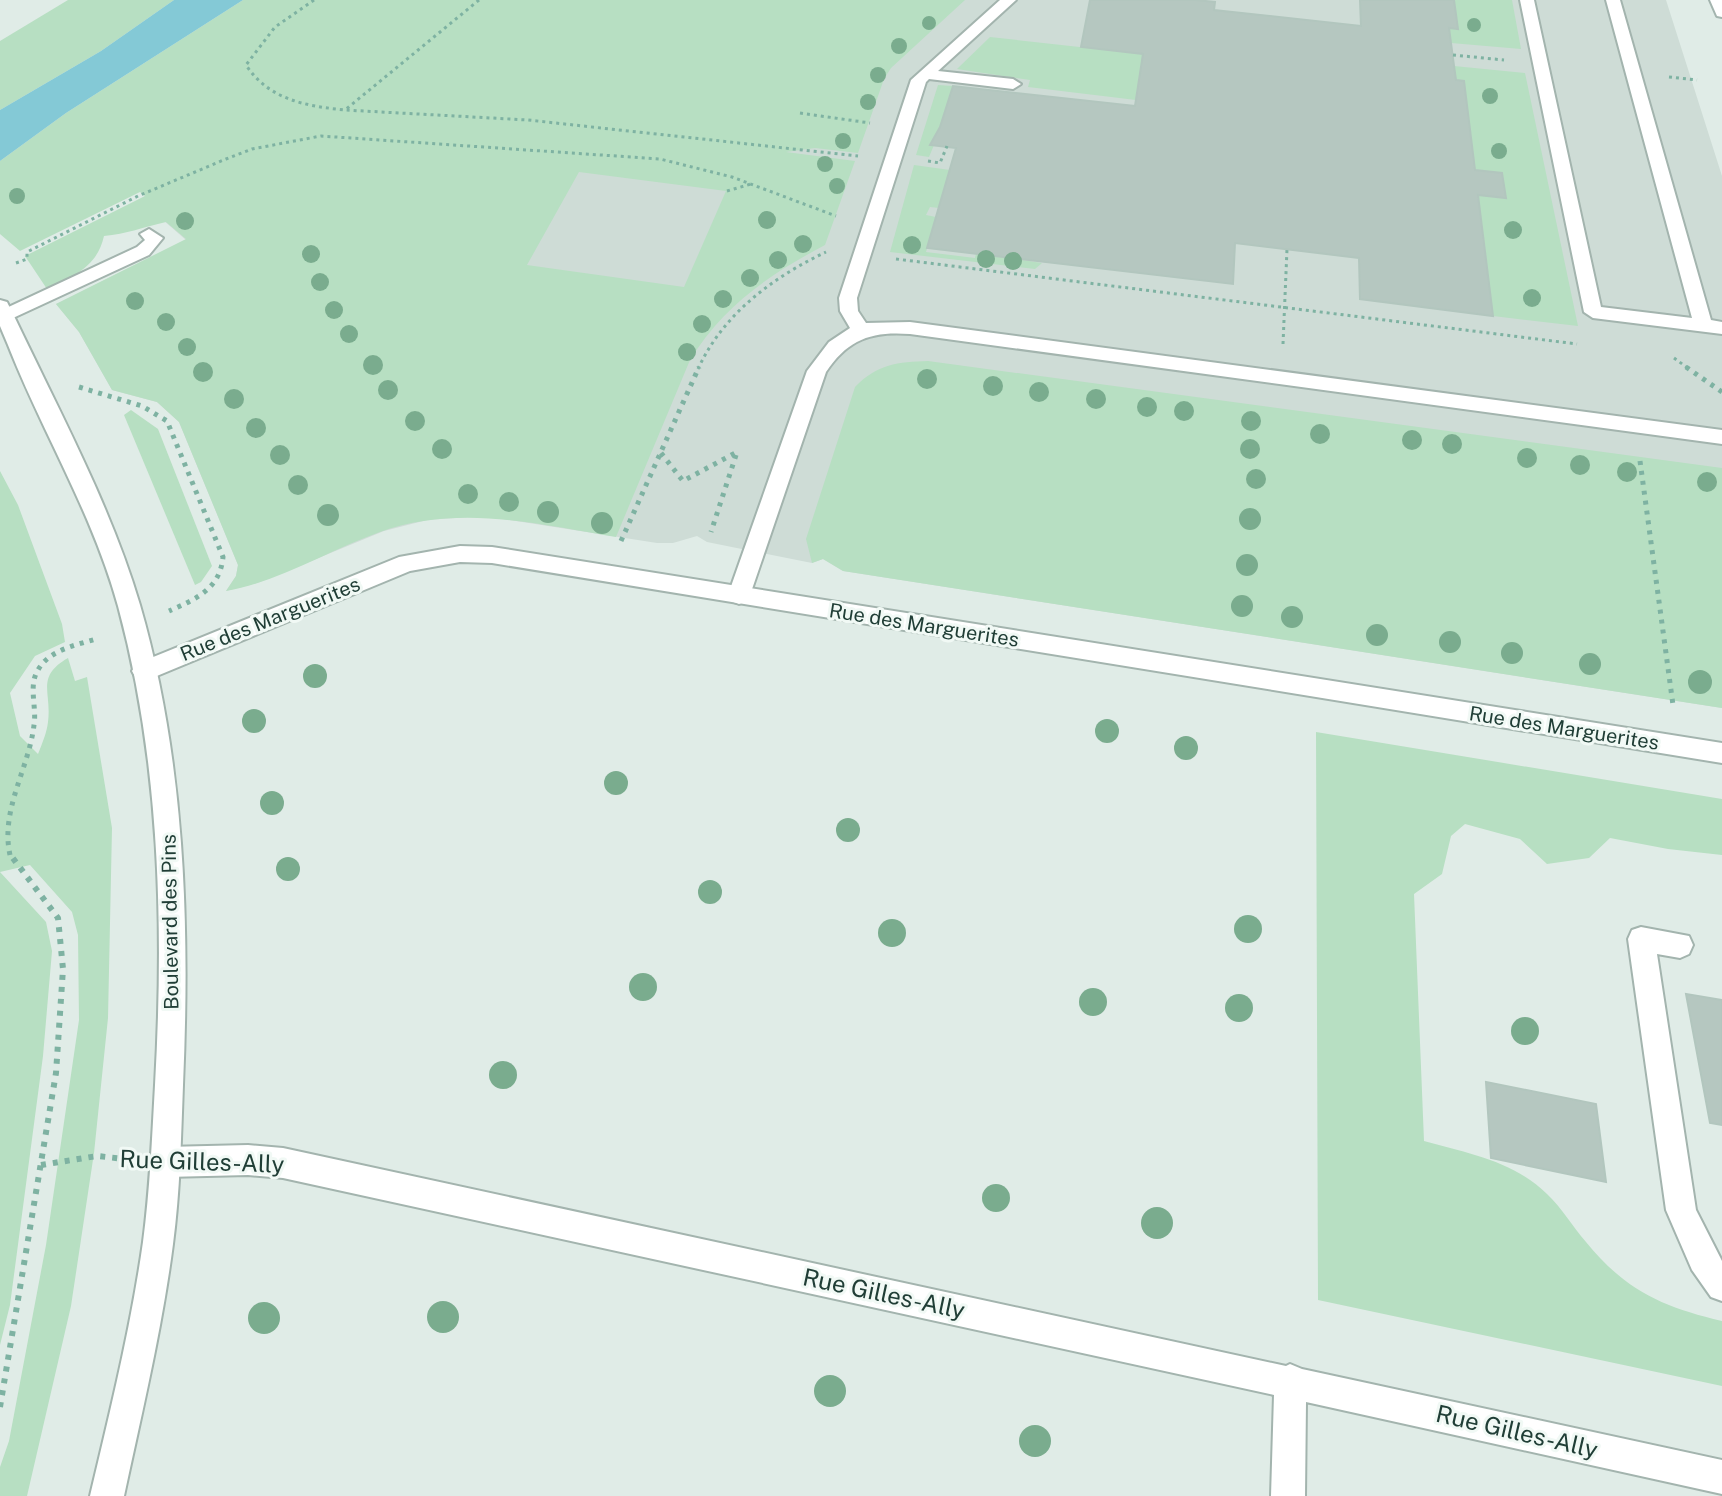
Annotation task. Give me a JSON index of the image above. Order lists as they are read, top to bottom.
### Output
{
  "streets": {
    "street": ["Rue des Marguerites", "Boulevard des Pins", "Rue Gilles-Ally"]
  },
  "crossings": [
    ["Rue des Marguerites", "Boulevard des Pins"],
    ["Boulevard des Pins", "Rue Gilles-Ally"]
  ]
}
